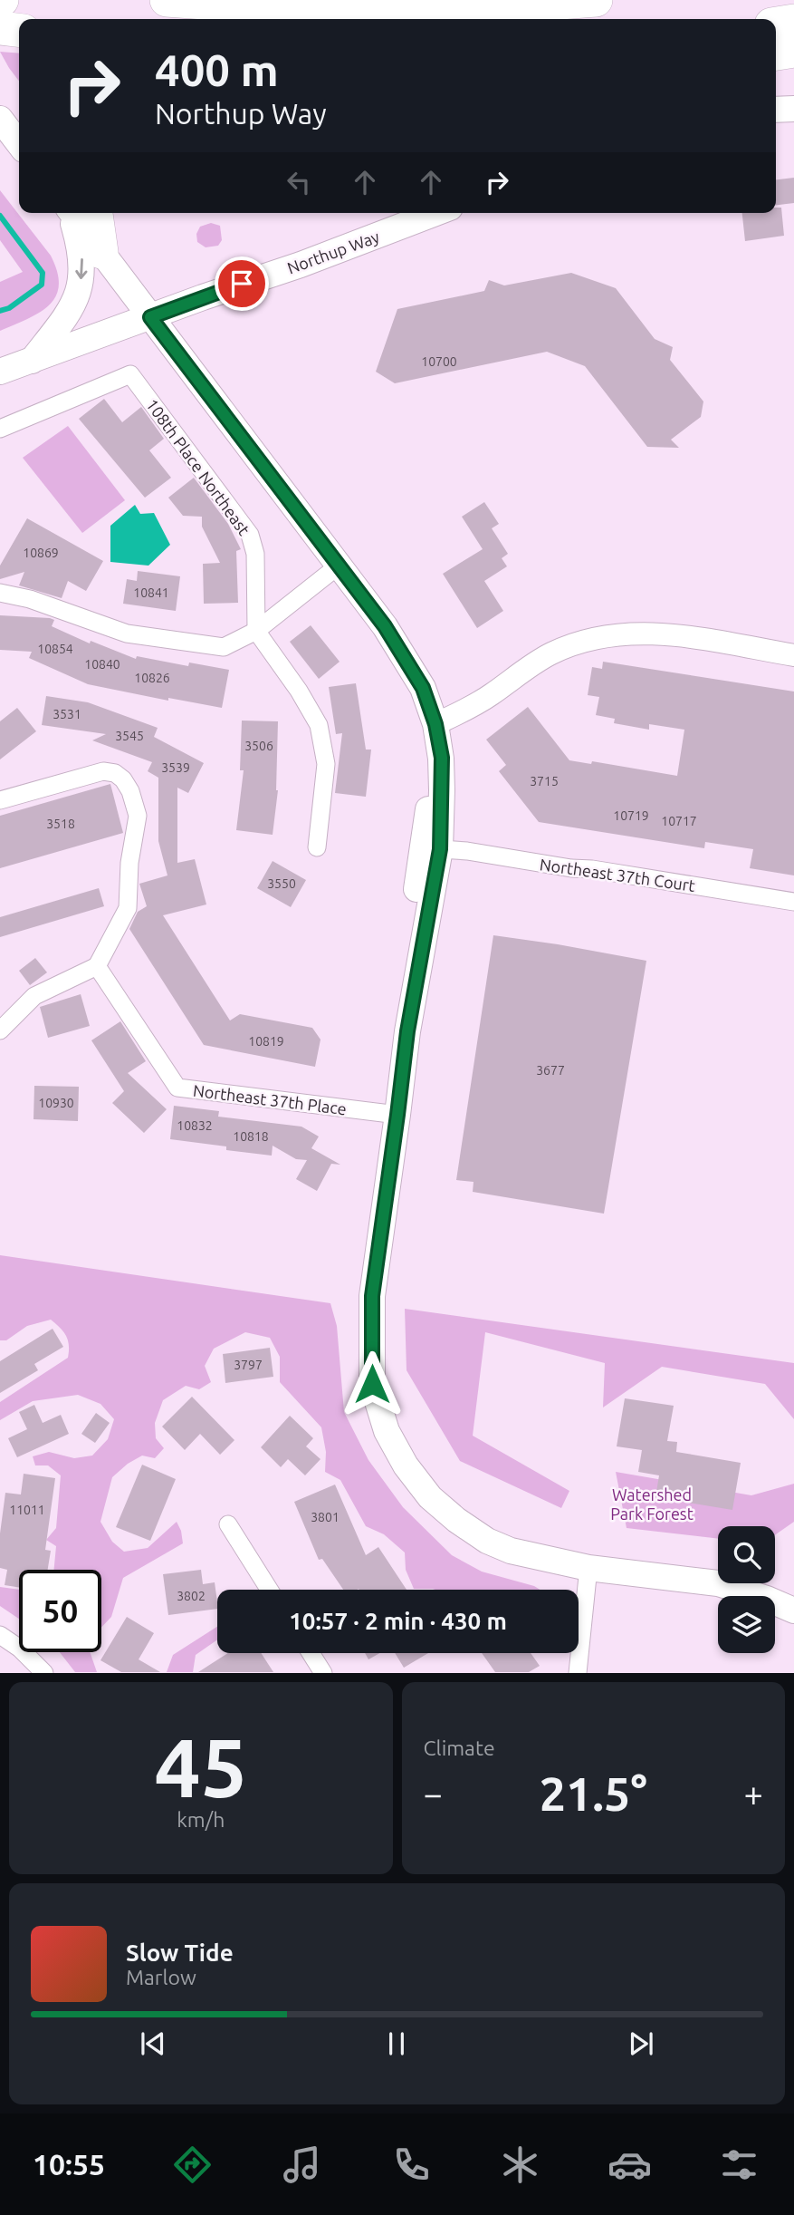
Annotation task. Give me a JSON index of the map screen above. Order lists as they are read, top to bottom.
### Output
{
  "streets": {
    "main road": ["Northup Way"],
    "street": ["108th Place Northeast", "Northeast 37th Court", "Northeast 37th Place"]
  },
  "parks": ["Watershed Park Forest"],
  "house_numbers": [
    "10700",
    "10869",
    "10841",
    "10854",
    "10840",
    "10826",
    "3531",
    "3545",
    "3506",
    "3539",
    "3715",
    "10719",
    "10717",
    "3518",
    "3550",
    "10819",
    "3677",
    "10930",
    "10832",
    "10818",
    "3797",
    "11011",
    "3801",
    "3802"
  ],
  "page": {
    "turn": ["400 m", "Northup Way"],
    "limit": "50",
    "trip": "10:57 · 2 min · 430 m",
    "tile": [
      ["45", "km/h"],
      "Climate"
    ],
    "heat": ["−", "21.5°", "+"],
    "song": ["Slow Tide", "Marlow"],
    "tabs": "10:55"
  }
}
